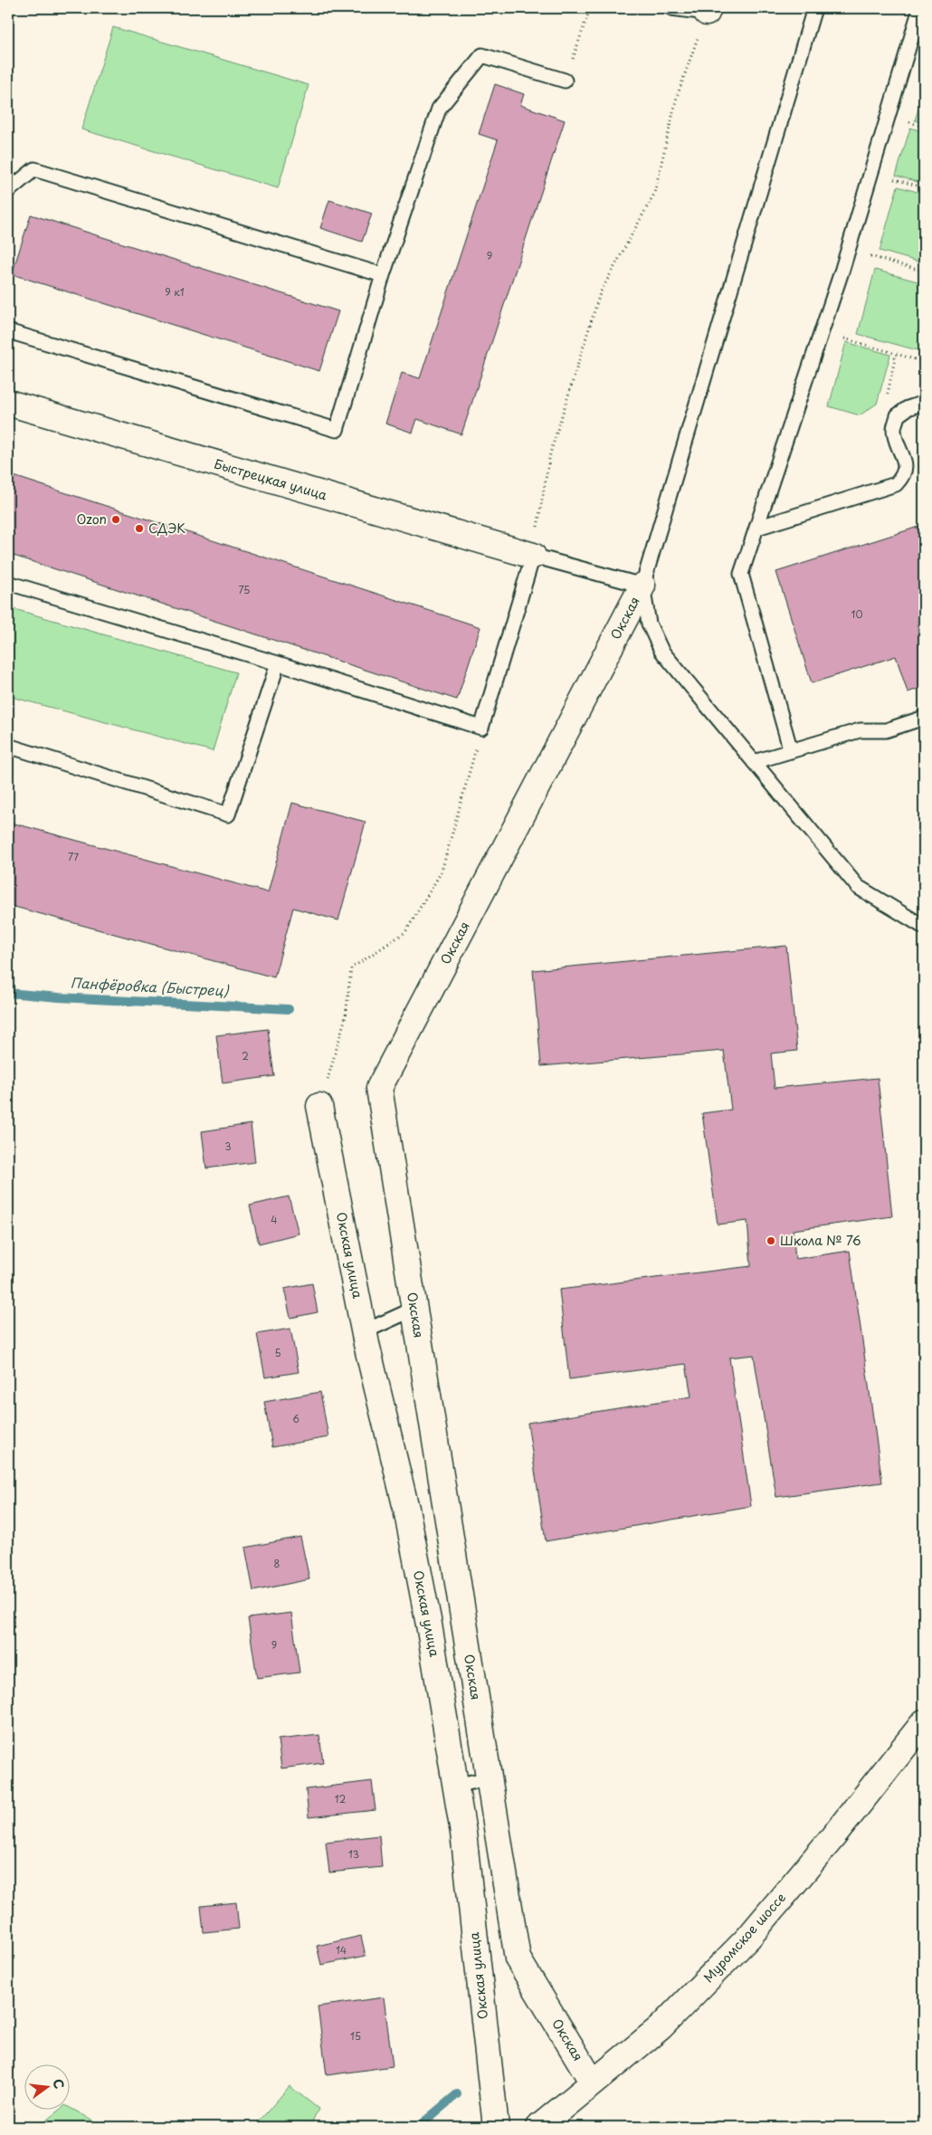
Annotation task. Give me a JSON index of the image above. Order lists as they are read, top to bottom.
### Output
{
  "streets": {
    "street": [
      "Быстрецкая улица",
      "Окская",
      "Окская улица",
      "Муромское шоссе"
    ]
  },
  "crossings": [
    ["Окская", "Муромское шоссе"]
  ],
  "water": ["Панфёровка (Быстрец)"],
  "places": ["Ozon", "СДЭК", "Школа № 76"],
  "house_numbers": [
    "9",
    "9 к1",
    "75",
    "10",
    "77",
    "2",
    "3",
    "4",
    "5",
    "6",
    "8",
    "9",
    "12",
    "13",
    "14",
    "15"
  ],
  "north": "right"
}
